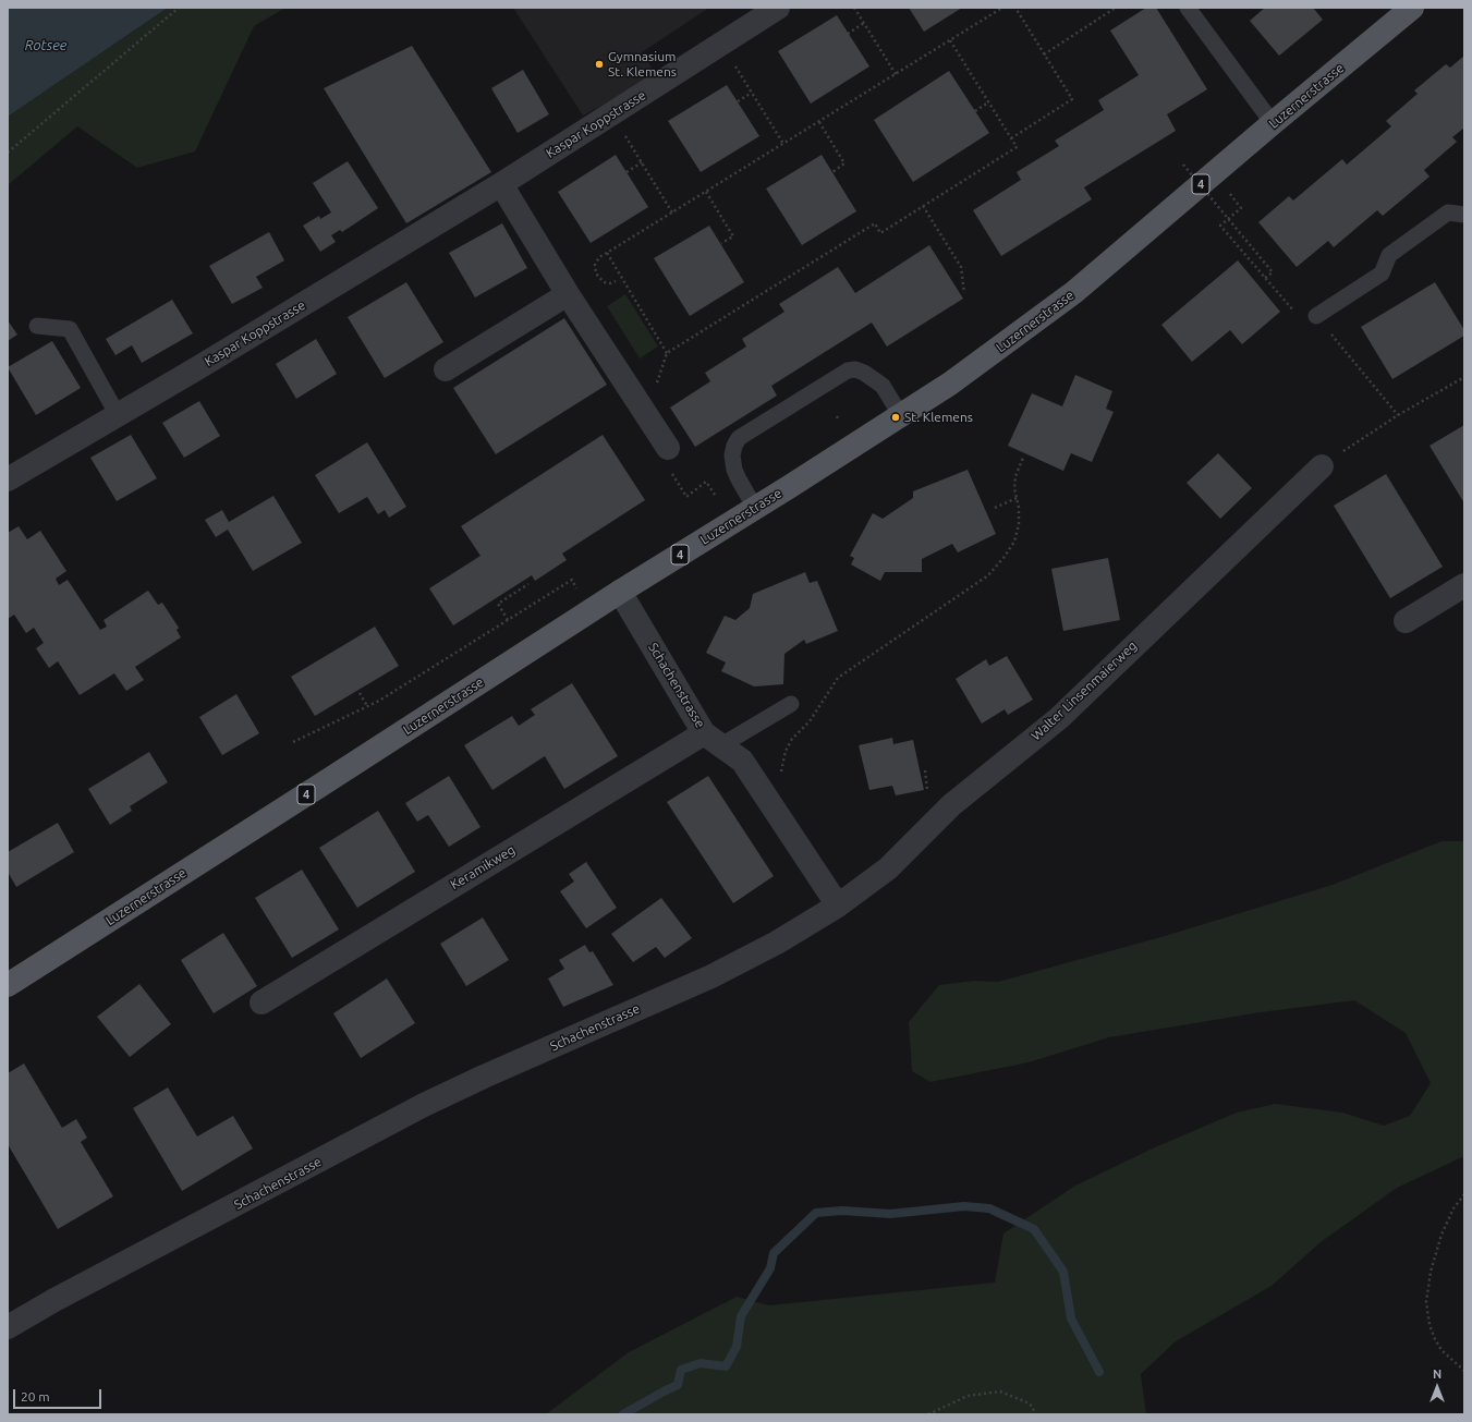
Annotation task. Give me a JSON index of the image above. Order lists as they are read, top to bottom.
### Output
{
  "streets": {
    "main road": ["Luzernerstrasse", "4"],
    "street": [
      "Kaspar Koppstrasse",
      "Schachenstrasse",
      "Walter Linsenmaierweg",
      "Keramikweg"
    ]
  },
  "crossings": [
    ["Luzernerstrasse", "Schachenstrasse"],
    ["Schachenstrasse", "Walter Linsenmaierweg"],
    ["Schachenstrasse", "Keramikweg"]
  ],
  "water": ["Rotsee"],
  "places": ["Gymnasium St. Klemens", "St. Klemens"],
  "scale_bar": "20 m",
  "north": "top"
}
